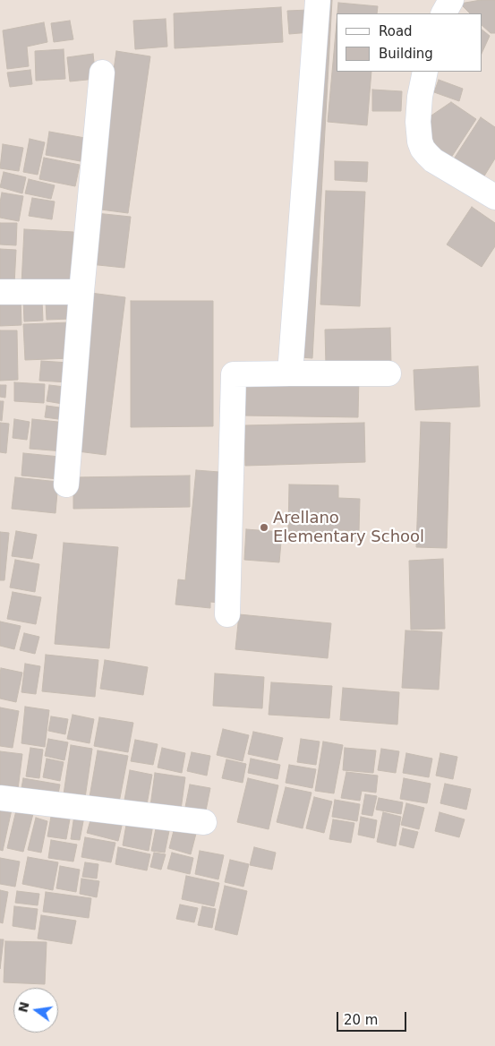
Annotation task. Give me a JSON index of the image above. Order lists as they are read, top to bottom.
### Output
{
  "places": ["Arellano Elementary School"],
  "legend": ["Road", "Building"],
  "scale_bar": "20 m",
  "north": "left"
}
